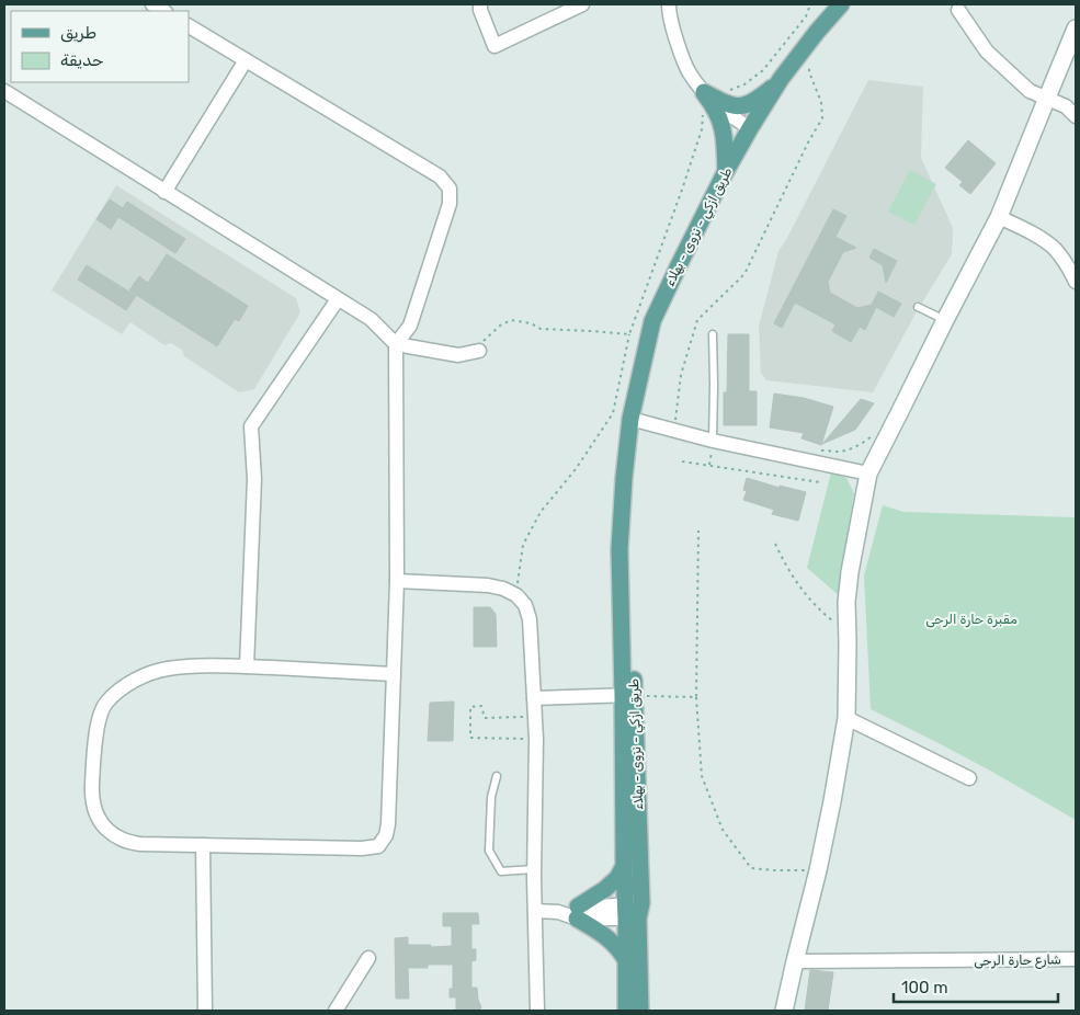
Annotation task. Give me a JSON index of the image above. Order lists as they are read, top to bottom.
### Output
{
  "streets": {
    "main road": ["طريق ازكي - نزوى - بهلاء"],
    "street": ["شارع حارة الرحى"]
  },
  "parks": ["مقبرة حارة الرحى"],
  "legend": ["طريق", "حديقة"],
  "scale_bar": "100 m"
}
